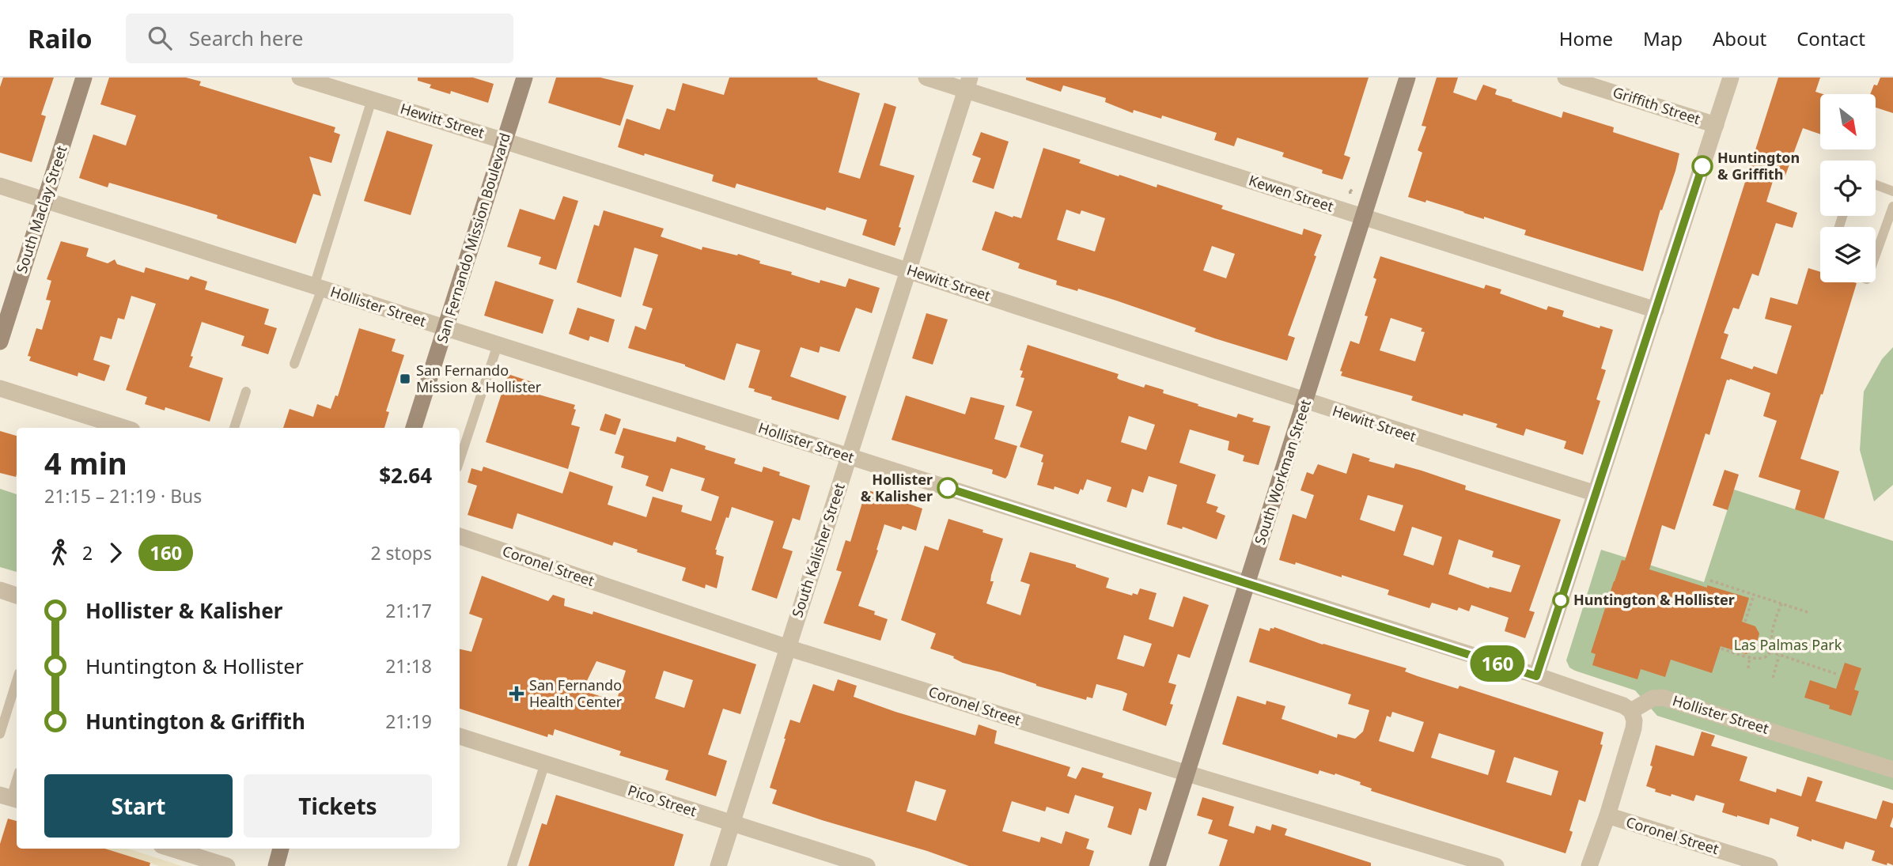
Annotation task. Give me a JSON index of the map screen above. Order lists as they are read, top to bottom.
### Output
{
  "streets": {
    "main road": ["South Maclay Street", "San Fernando Mission Boulevard", "South Workman Street"],
    "street": [
      "Griffith Street",
      "Hewitt Street",
      "Kewen Street",
      "Hollister Street",
      "South Kalisher Street",
      "Coronel Street",
      "Pico Street"
    ]
  },
  "crossings": [
    ["Hewitt Street", "San Fernando Mission Boulevard"],
    ["Hewitt Street", "South Workman Street"],
    ["Hewitt Street", "South Kalisher Street"],
    ["Kewen Street", "South Workman Street"],
    ["Kewen Street", "South Kalisher Street"],
    ["South Maclay Street", "Hollister Street"],
    ["San Fernando Mission Boulevard", "Hollister Street"],
    ["Hollister Street", "South Workman Street"],
    ["Hollister Street", "South Kalisher Street"],
    ["South Workman Street", "Coronel Street"],
    ["South Kalisher Street", "Coronel Street"],
    ["South Kalisher Street", "Pico Street"]
  ],
  "parks": ["Las Palmas Park"],
  "places": {
    "other": ["Huntington & Griffith", "Hollister & Kalisher", "Huntington & Hollister"],
    "transit": ["San Fernando Mission & Hollister"],
    "health": ["San Fernando Health Center"]
  },
  "lines": ["bus line 160"],
  "north": "bottom right",
  "page": {
    "header": "Railo",
    "search": "Search here",
    "nav": [
      "Home",
      "Map",
      "About",
      "Contact"
    ],
    "on_map": "160",
    "heading": ["4 min", "21:15 – 21:19 · Bus", "$2.64"],
    "legs": ["2", "160", "2 stops"],
    "list": [
      {
        "name": "Hollister & Kalisher",
        "value": "21:17"
      },
      {
        "name": "Huntington & Hollister",
        "value": "21:18"
      },
      {
        "name": "Huntington & Griffith",
        "value": "21:19"
      }
    ],
    "buttons": ["Start", "Tickets"]
  }
}
